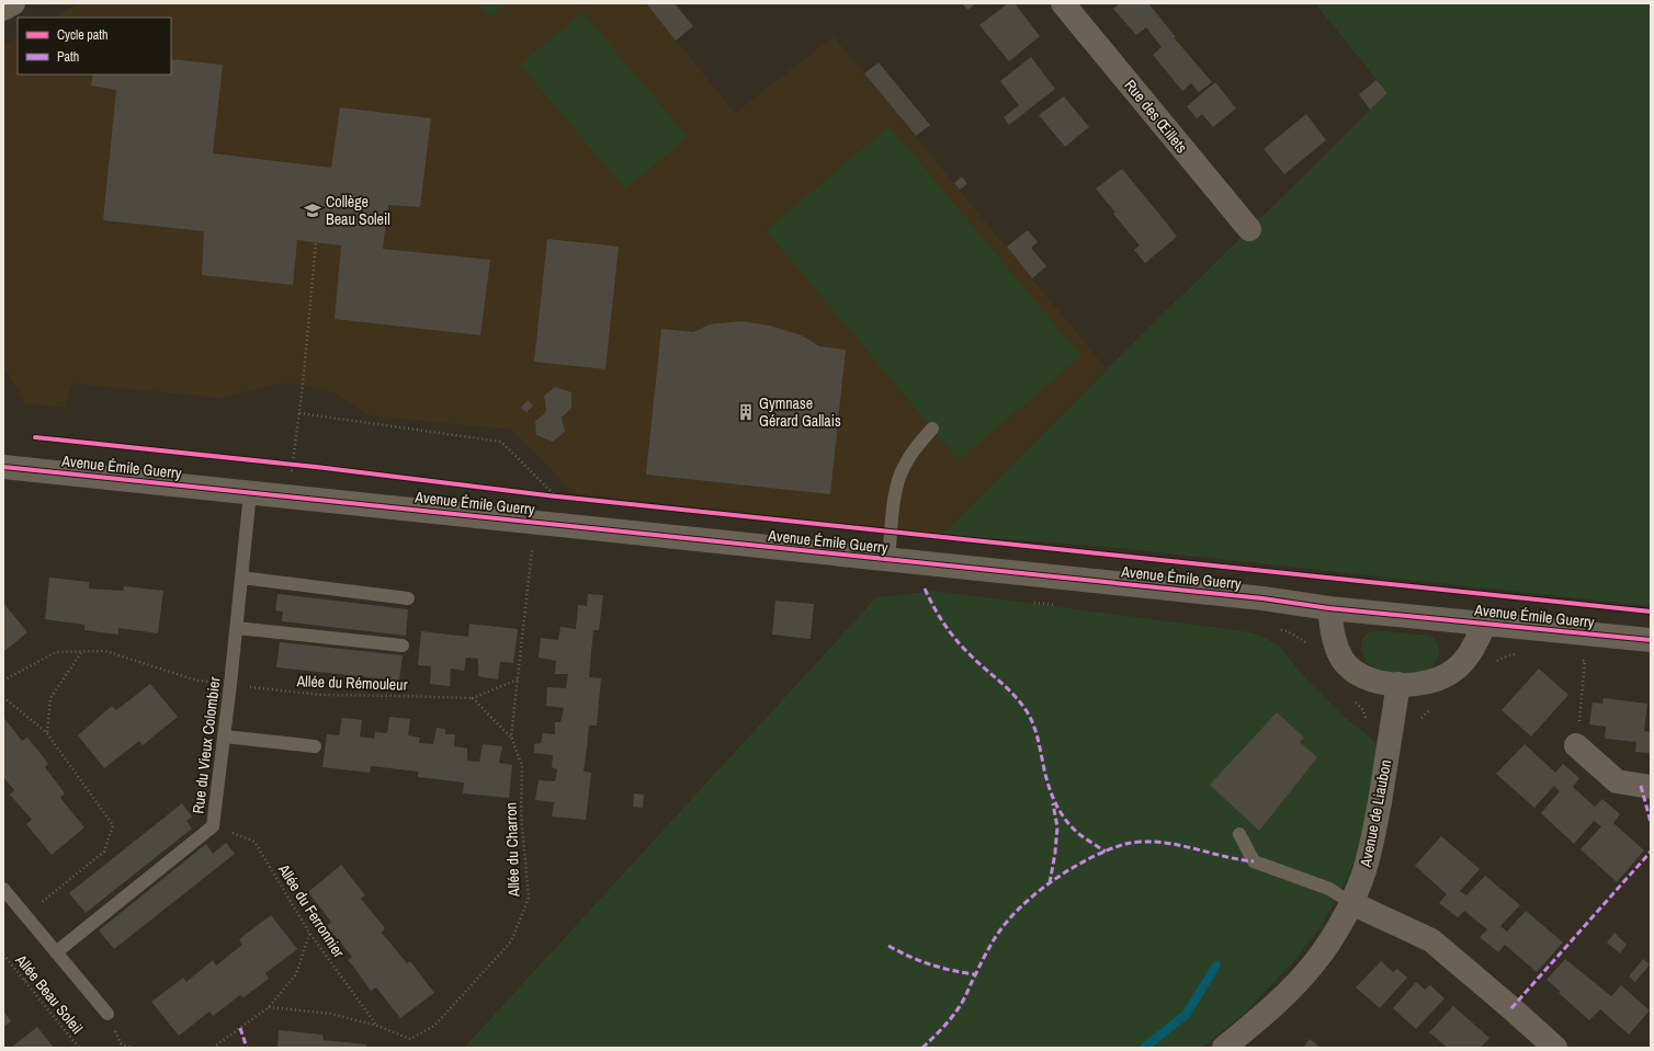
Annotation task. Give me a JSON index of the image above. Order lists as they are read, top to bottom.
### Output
{
  "streets": {
    "street": ["Rue des Œillets", "Avenue Émile Guerry", "Avenue de Liaubon"],
    "lane": ["Rue du Vieux Colombier"],
    "path": [
      "Allée du Rémouleur",
      "Allée du Charron",
      "Allée du Ferronnier",
      "Allée Beau Soleil"
    ]
  },
  "crossings": [
    ["Avenue Émile Guerry", "Rue du Vieux Colombier"],
    ["Allée du Rémouleur", "Rue du Vieux Colombier"],
    ["Rue du Vieux Colombier", "Allée du Ferronnier"],
    ["Allée du Charron", "Allée du Ferronnier"]
  ],
  "places": {
    "school or university": ["Collège Beau Soleil"],
    "building": ["Gymnase Gérard Gallais"]
  },
  "legend": ["Cycle path", "Path"]
}
